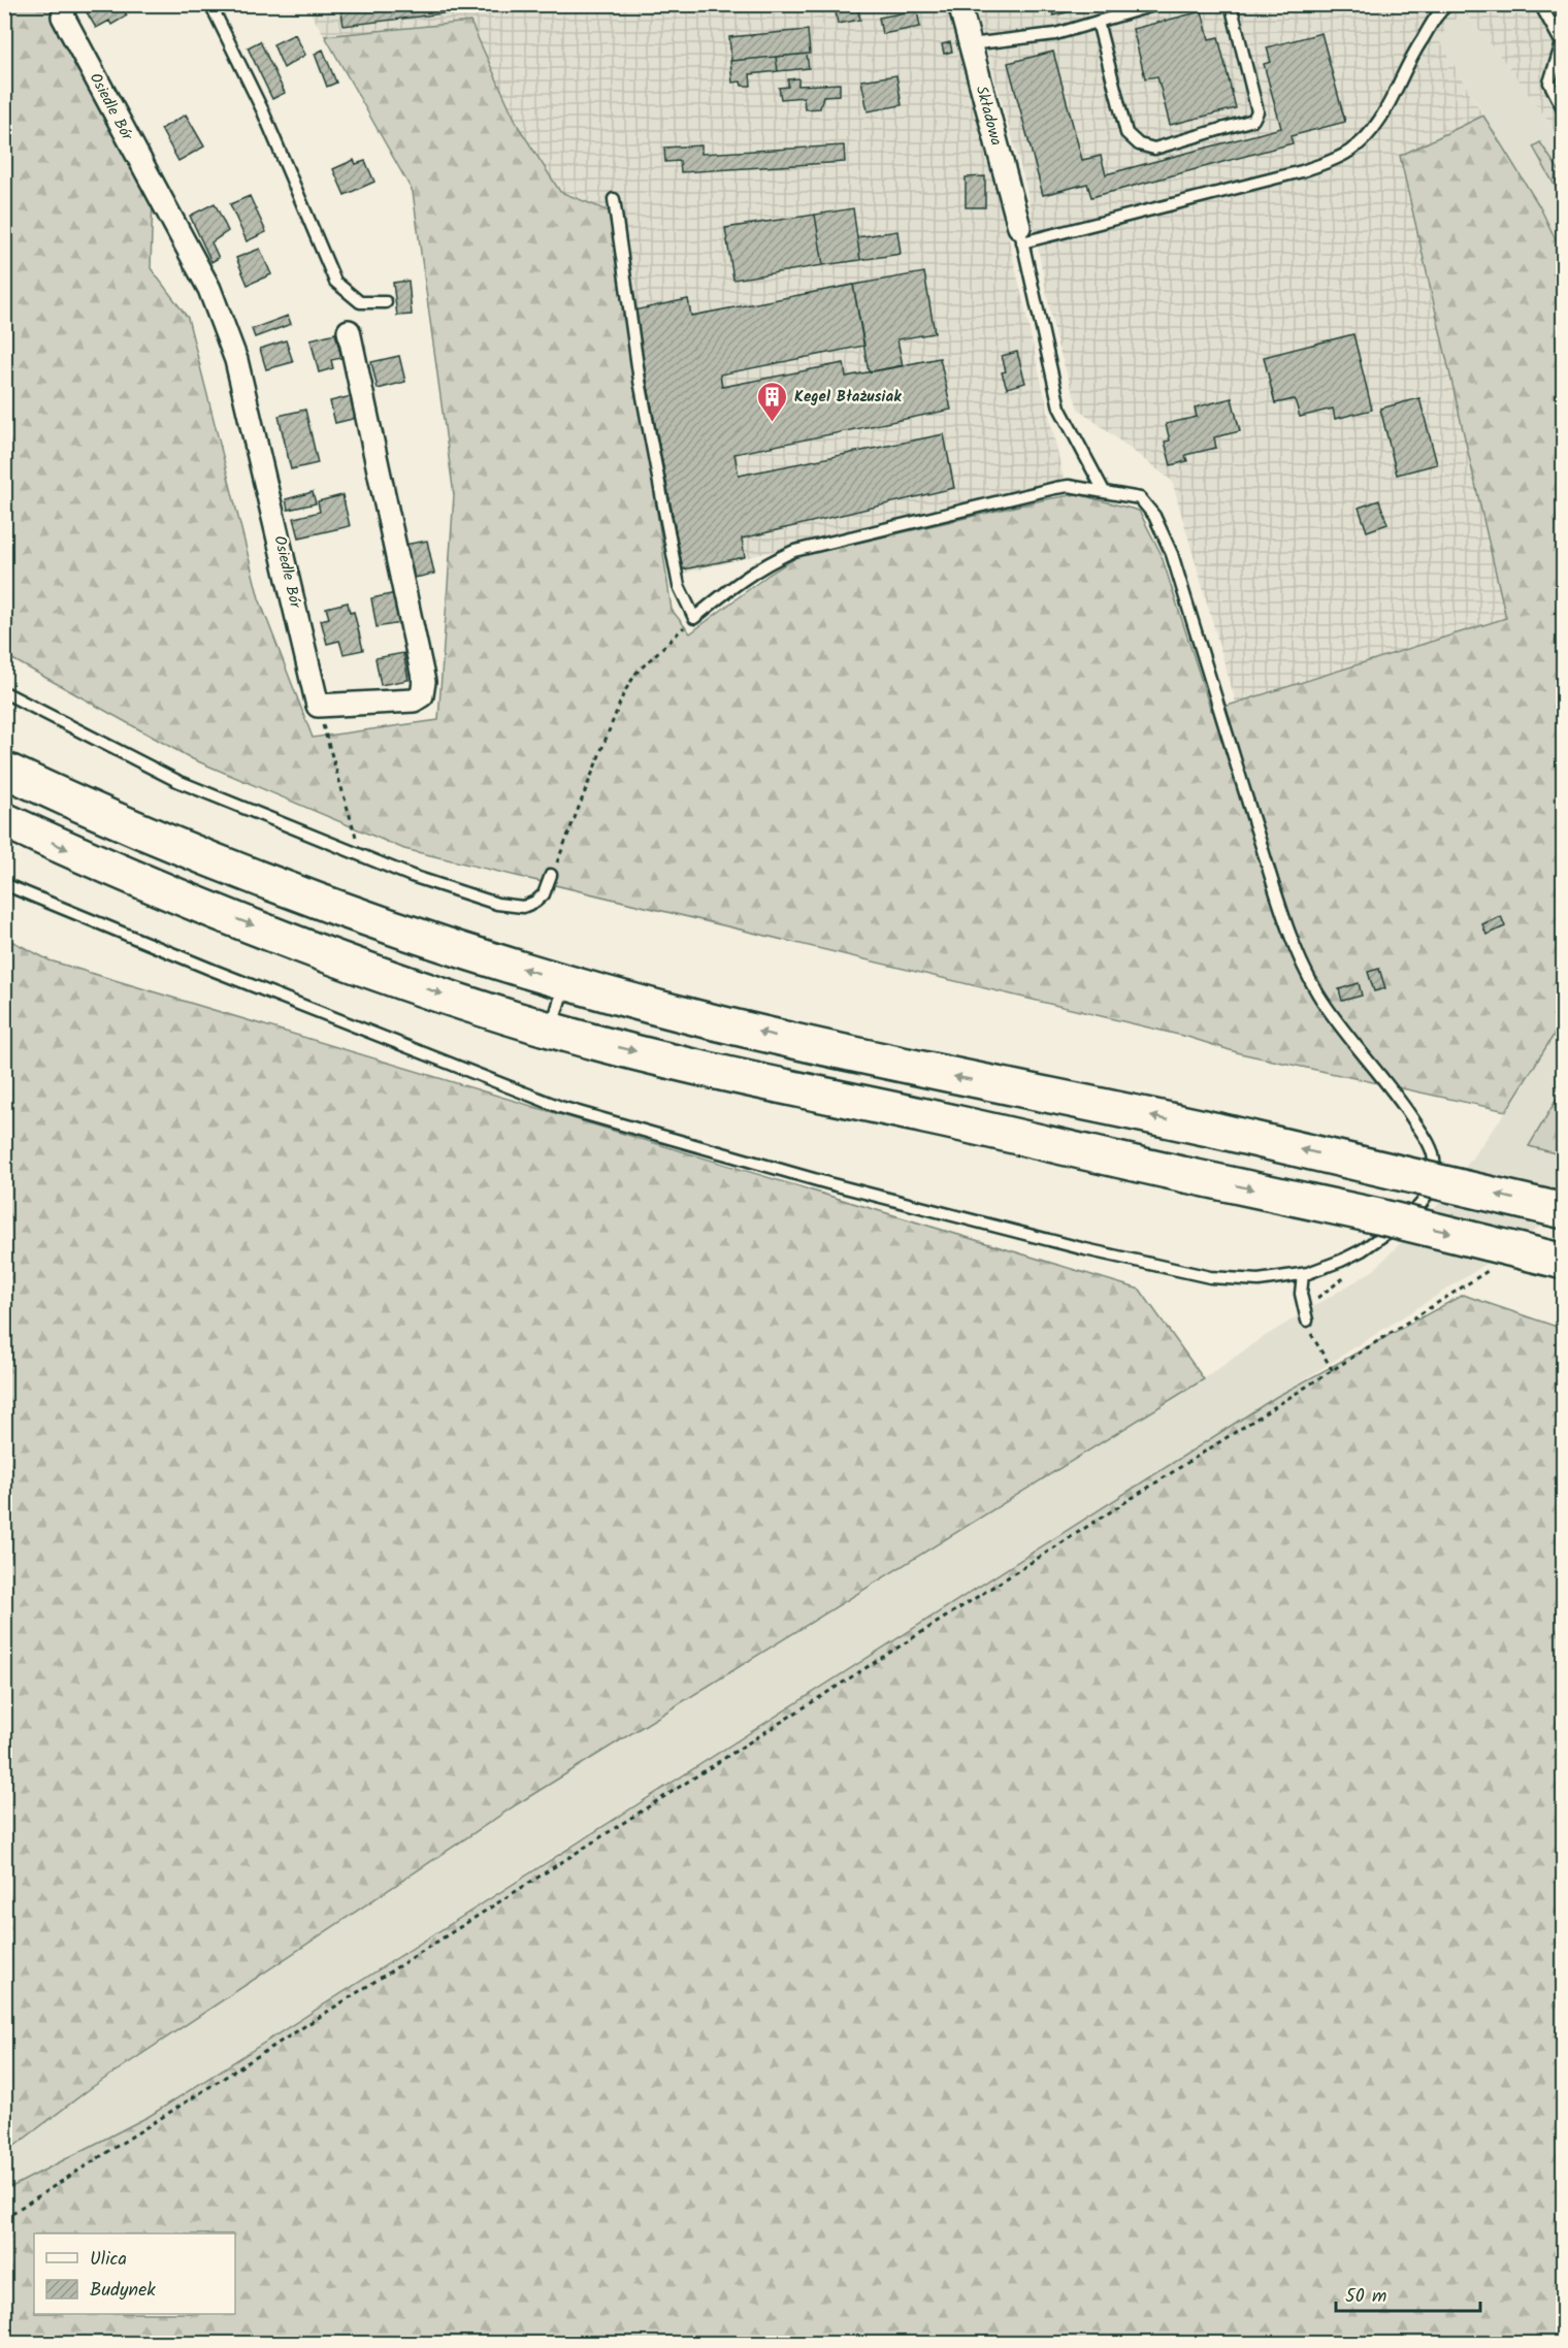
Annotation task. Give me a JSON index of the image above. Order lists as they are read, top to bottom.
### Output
{
  "streets": {
    "street": ["Osiedle Bór", "Składowa"]
  },
  "places": {
    "building": ["Kegel Błażusiak"]
  },
  "legend": ["Ulica", "Budynek"],
  "scale_bar": "50 m"
}
